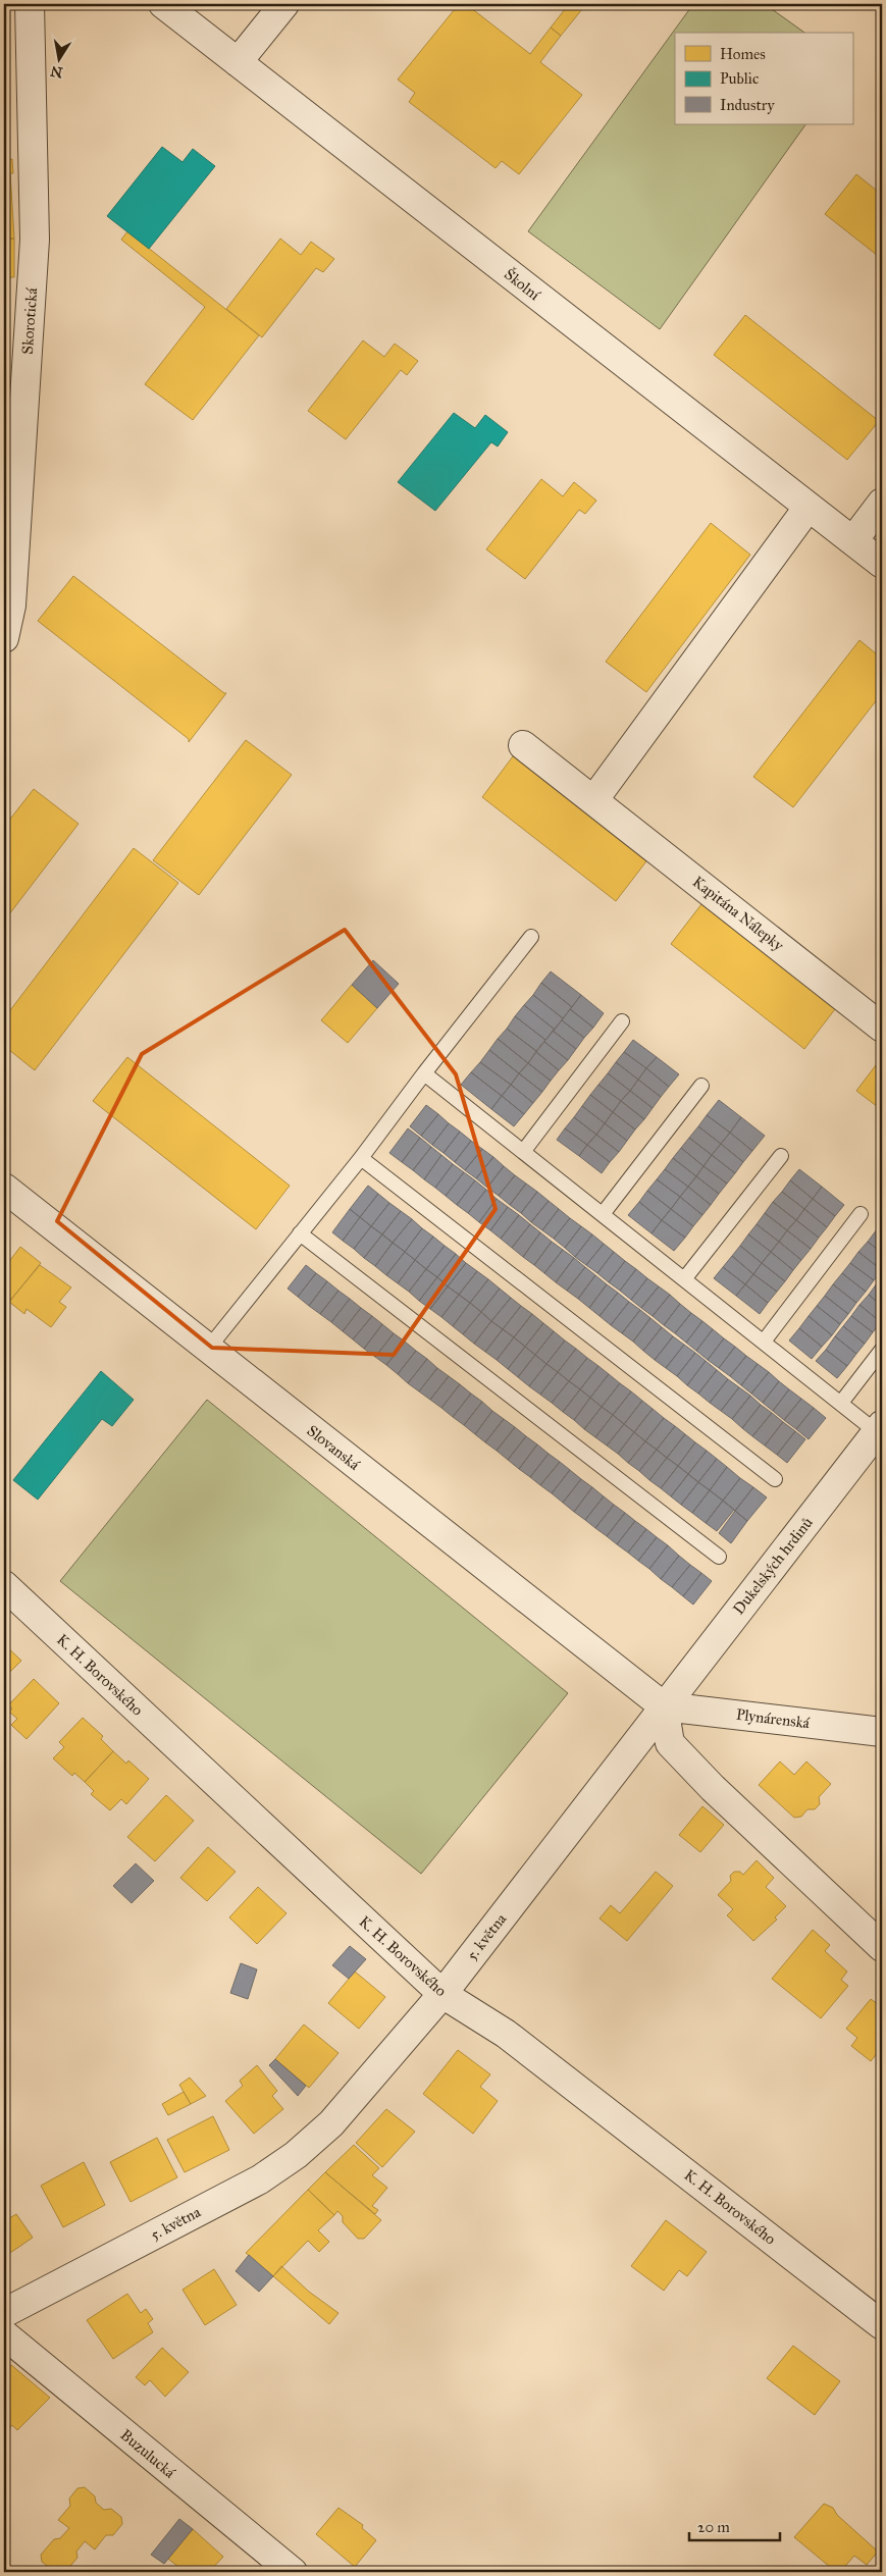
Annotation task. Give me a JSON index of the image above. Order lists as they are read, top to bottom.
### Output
{
  "streets": {
    "street": [
      "Školní",
      "Skorotická",
      "Kapitána Nálepky",
      "Slovanská",
      "Dukelských hrdinů",
      "K. H. Borovského",
      "Plynárenská",
      "5. května",
      "Buzulucká"
    ]
  },
  "crossings": [
    ["Slovanská", "Dukelských hrdinů"],
    ["Slovanská", "Plynárenská"],
    ["Slovanská", "5. května"],
    ["Dukelských hrdinů", "Plynárenská"],
    ["Dukelských hrdinů", "5. května"],
    ["K. H. Borovského", "5. května"],
    ["Plynárenská", "5. května"]
  ],
  "legend": ["Homes", "Public", "Industry"],
  "scale_bar": "20 m",
  "north": "bottom"
}
